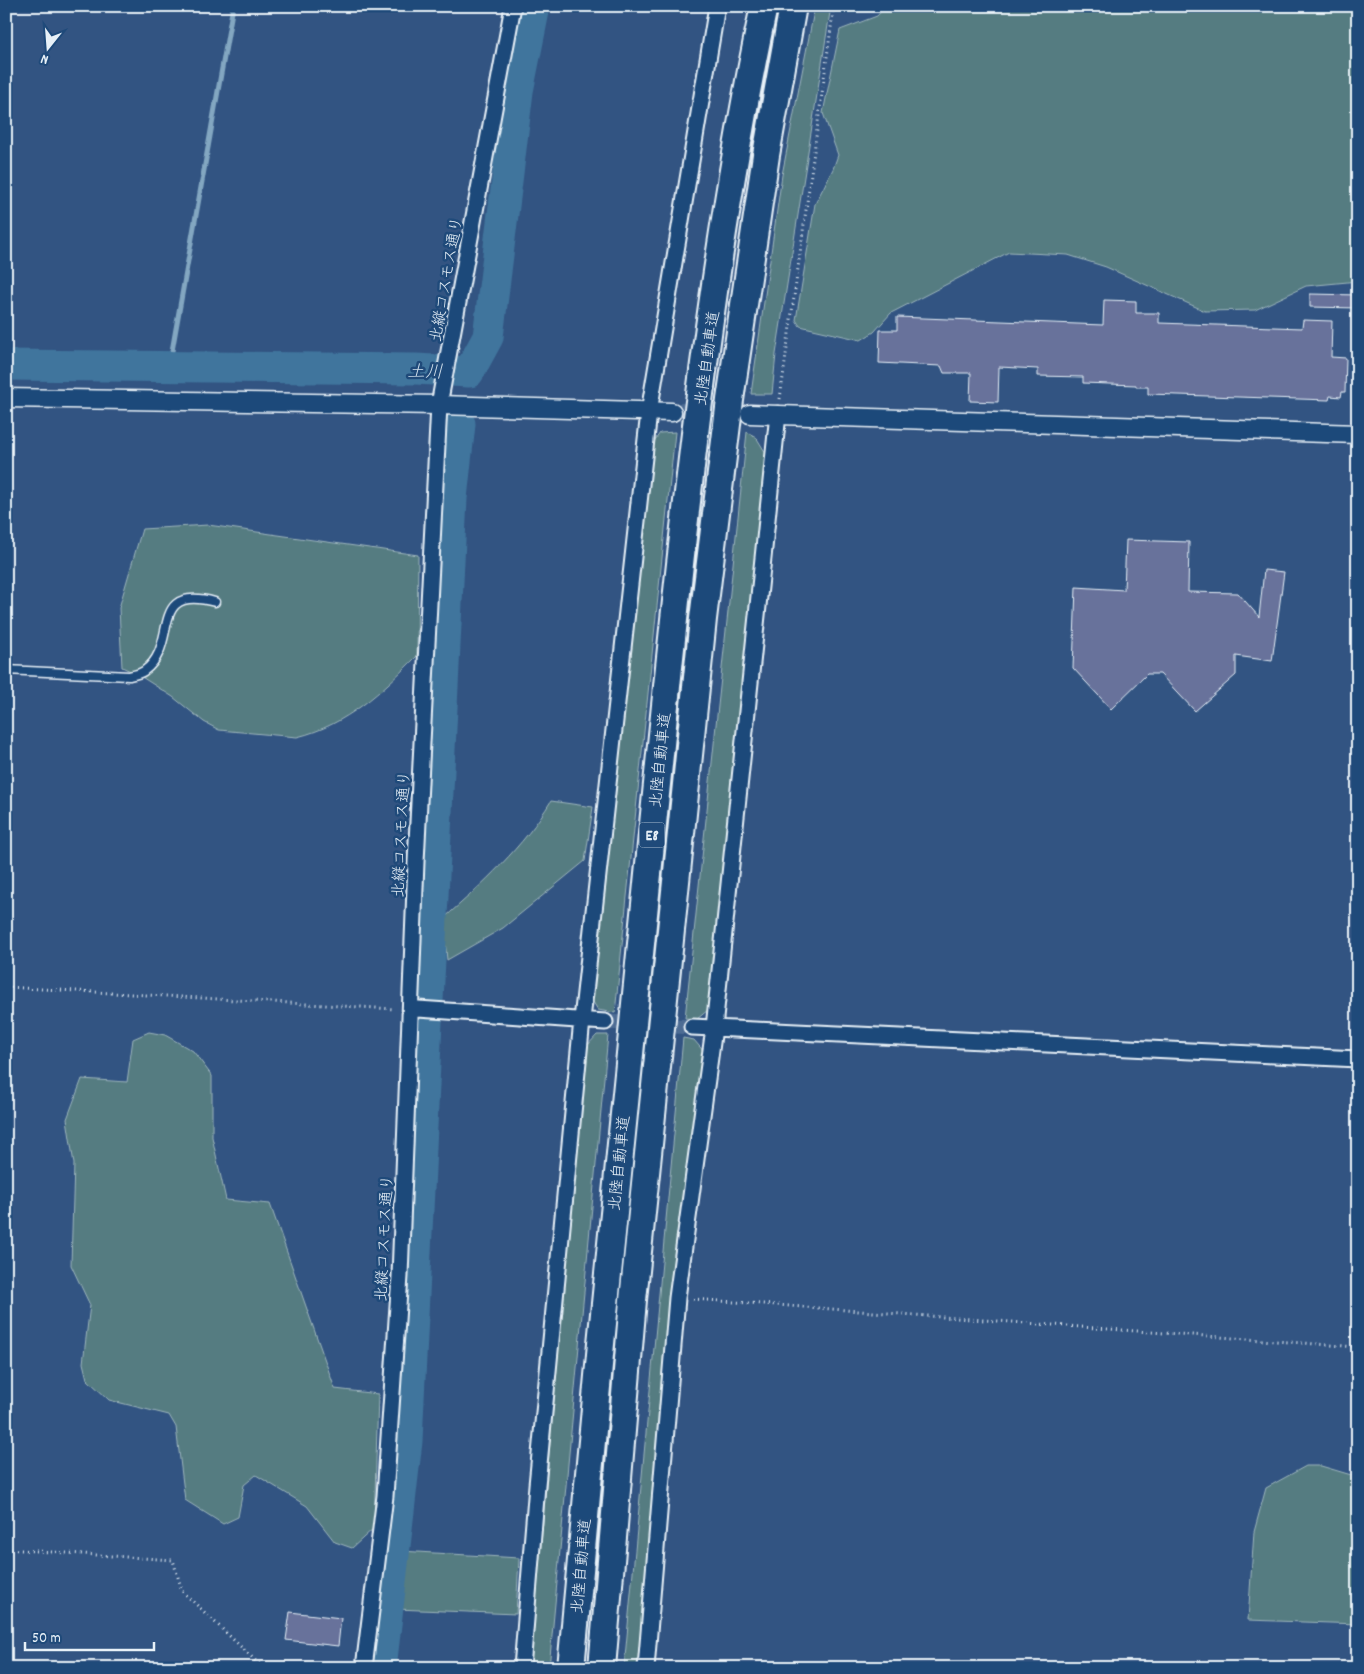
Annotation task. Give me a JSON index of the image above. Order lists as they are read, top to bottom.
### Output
{
  "streets": {
    "highway": ["北陸自動車道", "E8"],
    "street": ["北縦コスモス通り"]
  },
  "water": ["土川"],
  "scale_bar": "50 m",
  "north": "bottom"
}
